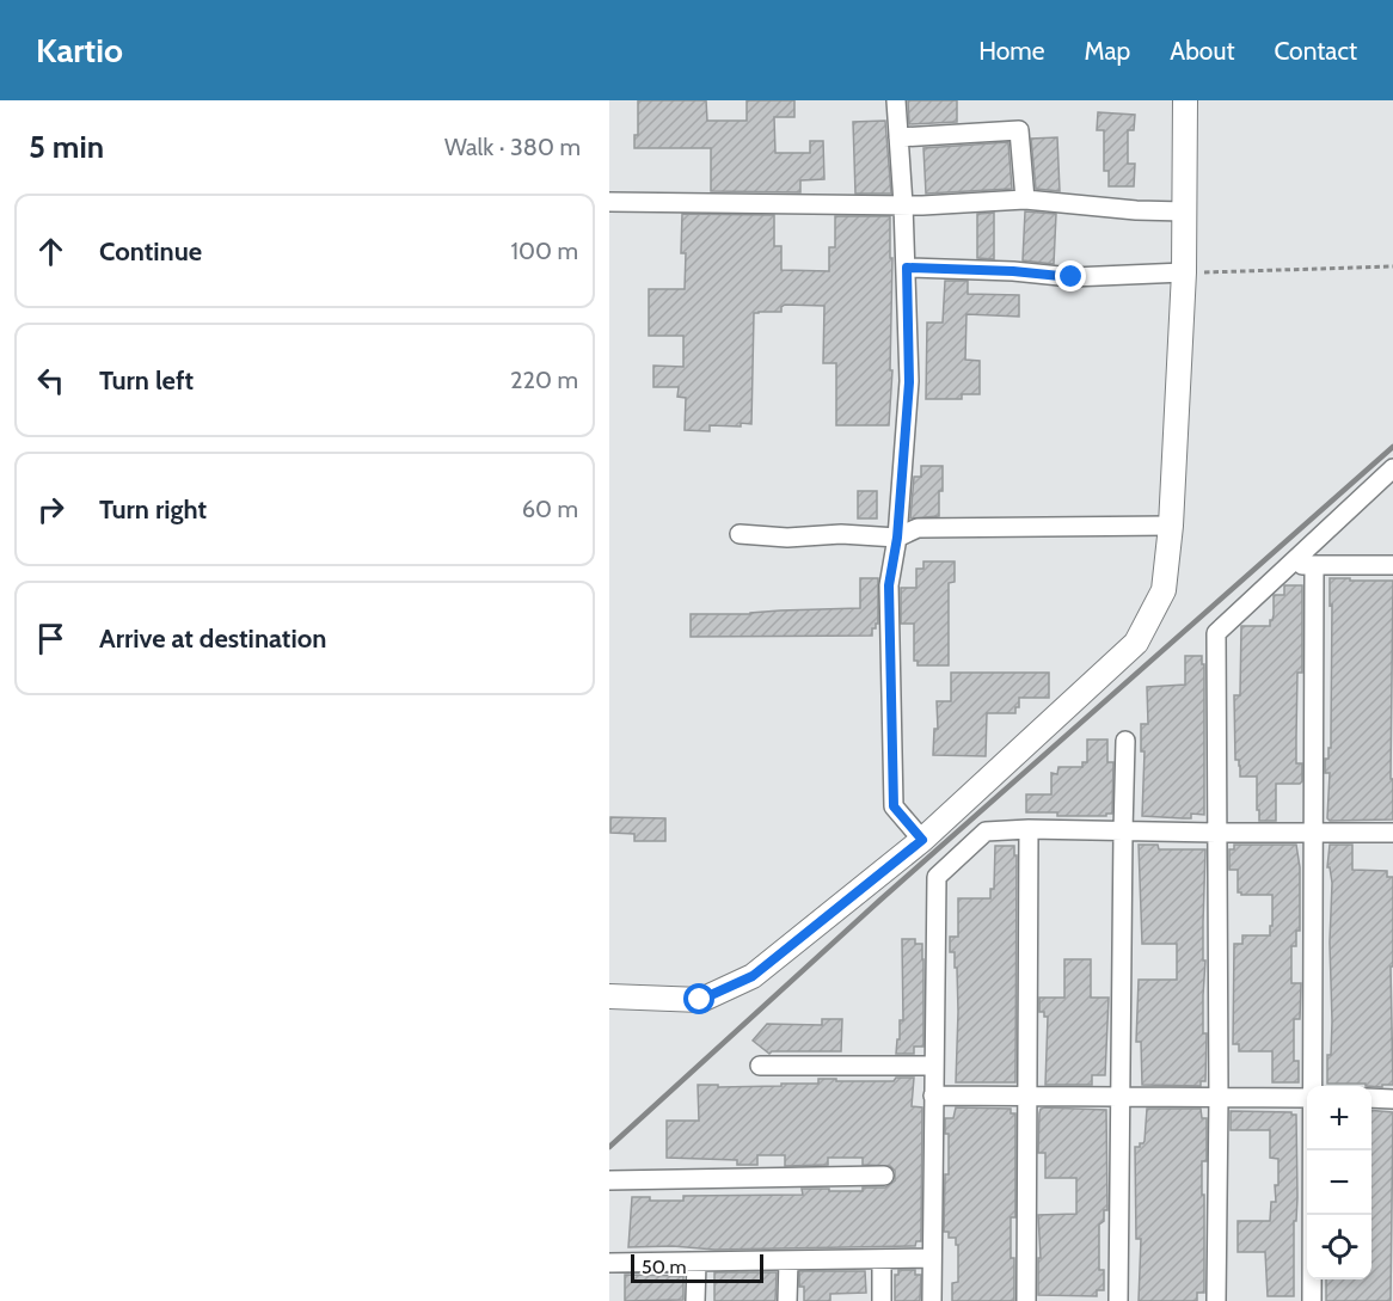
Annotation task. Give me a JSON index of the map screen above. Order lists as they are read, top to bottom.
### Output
{
  "scale_bar": "50 m",
  "page": {
    "header": "Kartio",
    "nav": [
      "Home",
      "Map",
      "About",
      "Contact"
    ],
    "heading": ["5 min", "Walk · 380 m"],
    "list": [
      ["Continue", "100 m"],
      ["Turn left", "220 m"],
      ["Turn right", "60 m"],
      "Arrive at destination"
    ],
    "map_buttons": ["+", "−"],
    "scale": "50 m"
  }
}
